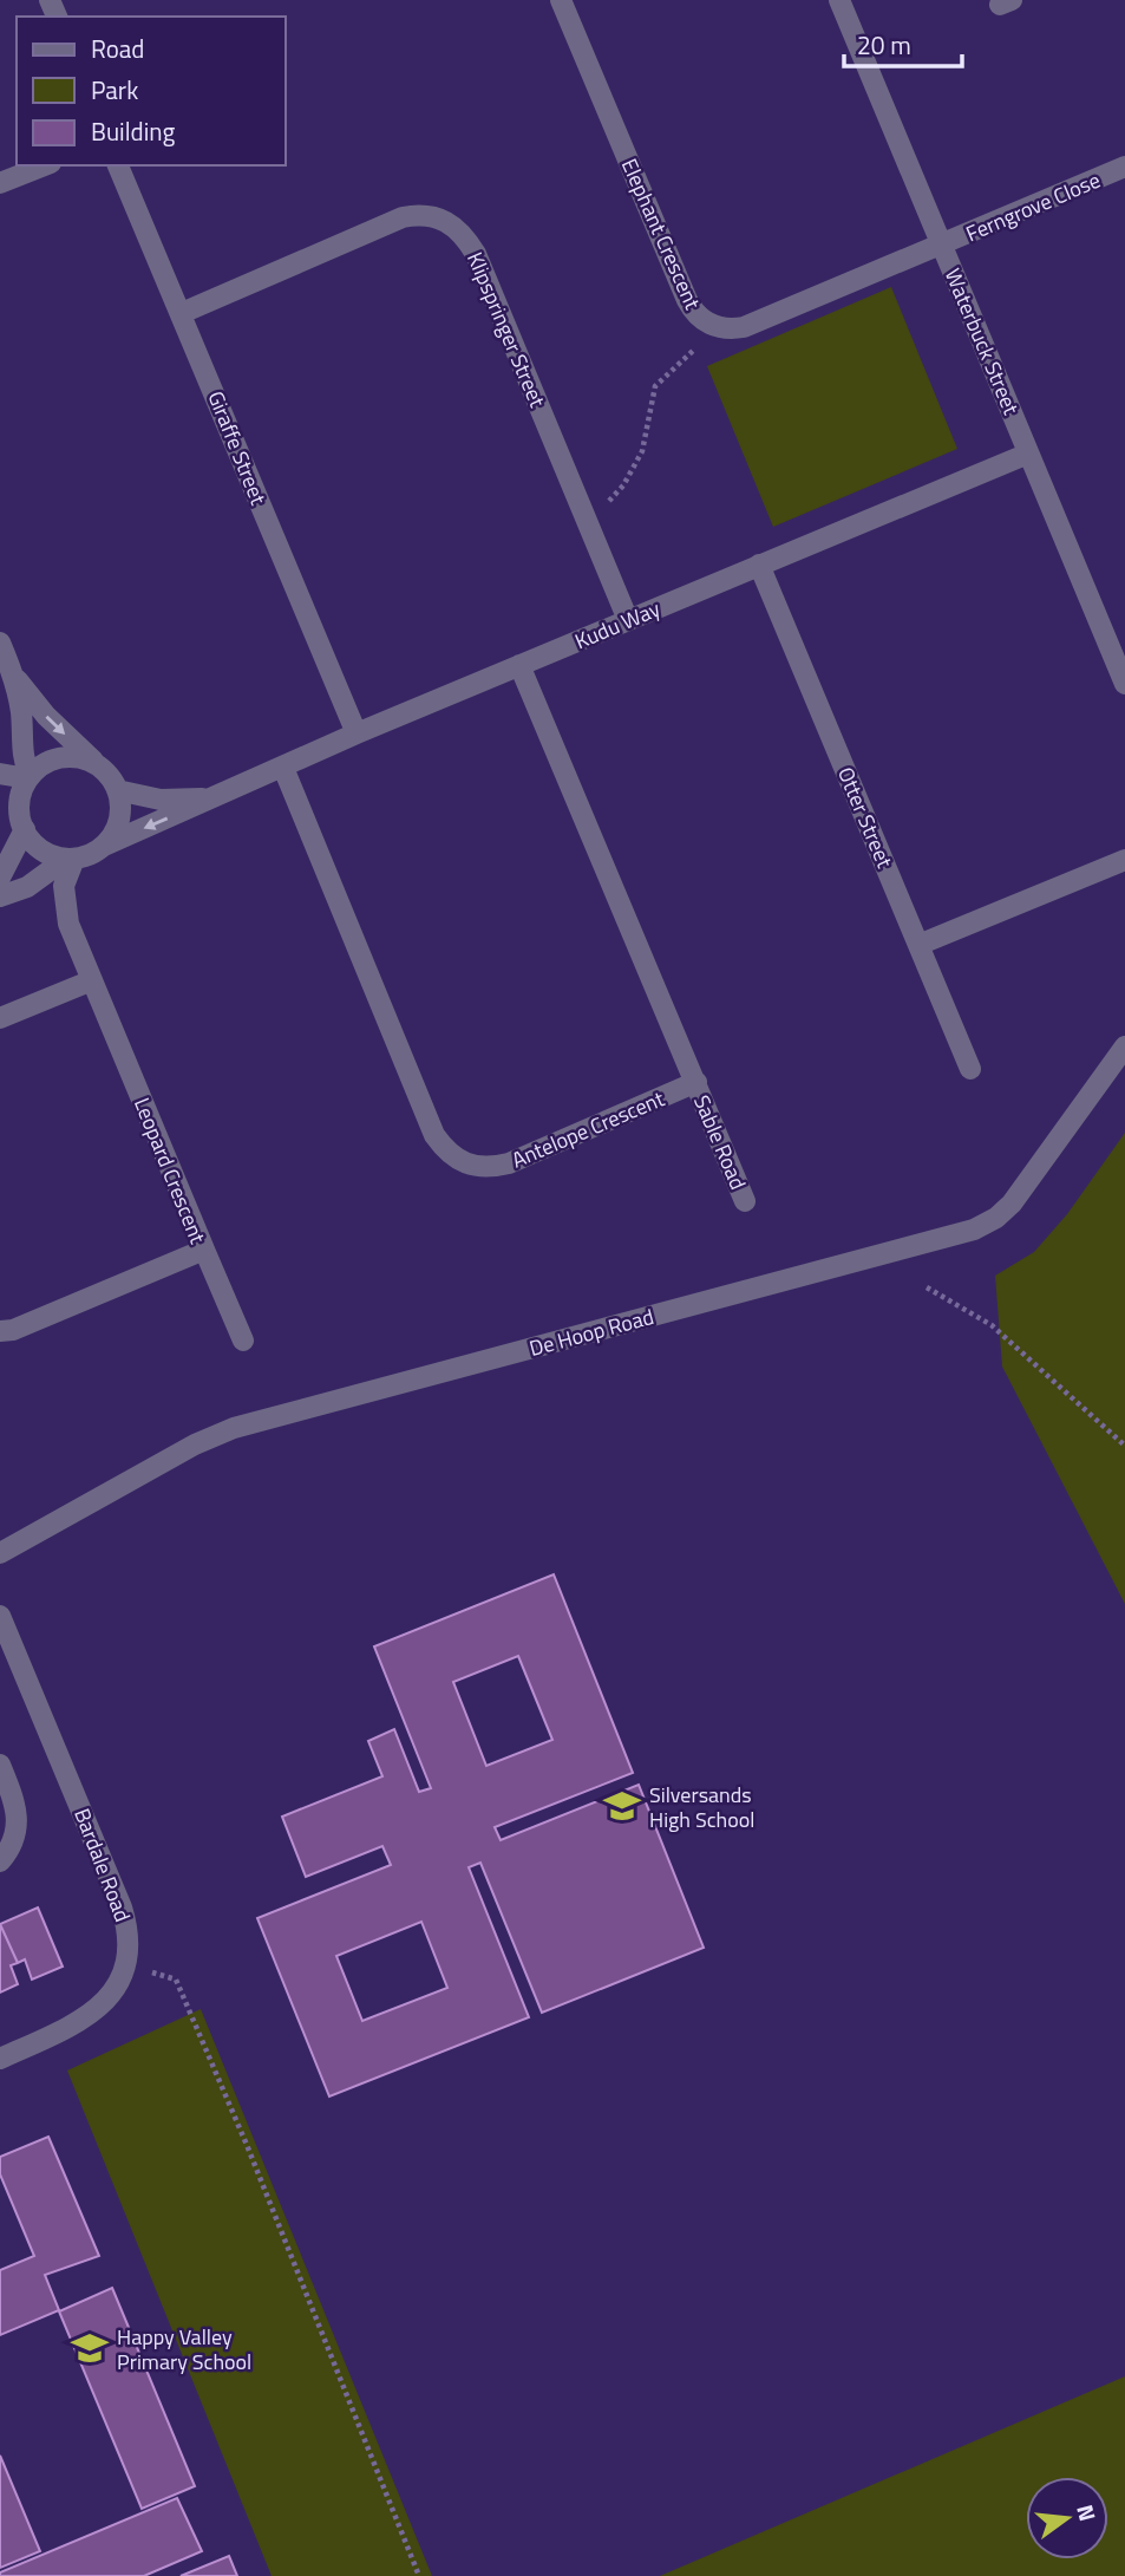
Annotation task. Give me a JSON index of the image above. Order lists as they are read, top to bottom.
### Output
{
  "streets": {
    "street": [
      "Ferngrove Close",
      "Elephant Crescent",
      "Klipspringer Street",
      "Waterbuck Street",
      "Giraffe Street",
      "Kudu Way",
      "Otter Street",
      "Antelope Crescent",
      "Sable Road",
      "Leopard Crescent",
      "De Hoop Road",
      "Bardale Road"
    ]
  },
  "crossings": [
    ["Ferngrove Close", "Elephant Crescent"],
    ["Ferngrove Close", "Waterbuck Street"],
    ["Elephant Crescent", "Waterbuck Street"],
    ["Klipspringer Street", "Giraffe Street"],
    ["Klipspringer Street", "Kudu Way"],
    ["Waterbuck Street", "Kudu Way"],
    ["Giraffe Street", "Kudu Way"],
    ["Kudu Way", "Otter Street"],
    ["Kudu Way", "Antelope Crescent"],
    ["Kudu Way", "Leopard Crescent"],
    ["Antelope Crescent", "Sable Road"]
  ],
  "places": {
    "school or university": ["Silversands High School", "Happy Valley Primary School"]
  },
  "legend": ["Road", "Park", "Building"],
  "scale_bar": "20 m",
  "north": "right"
}
